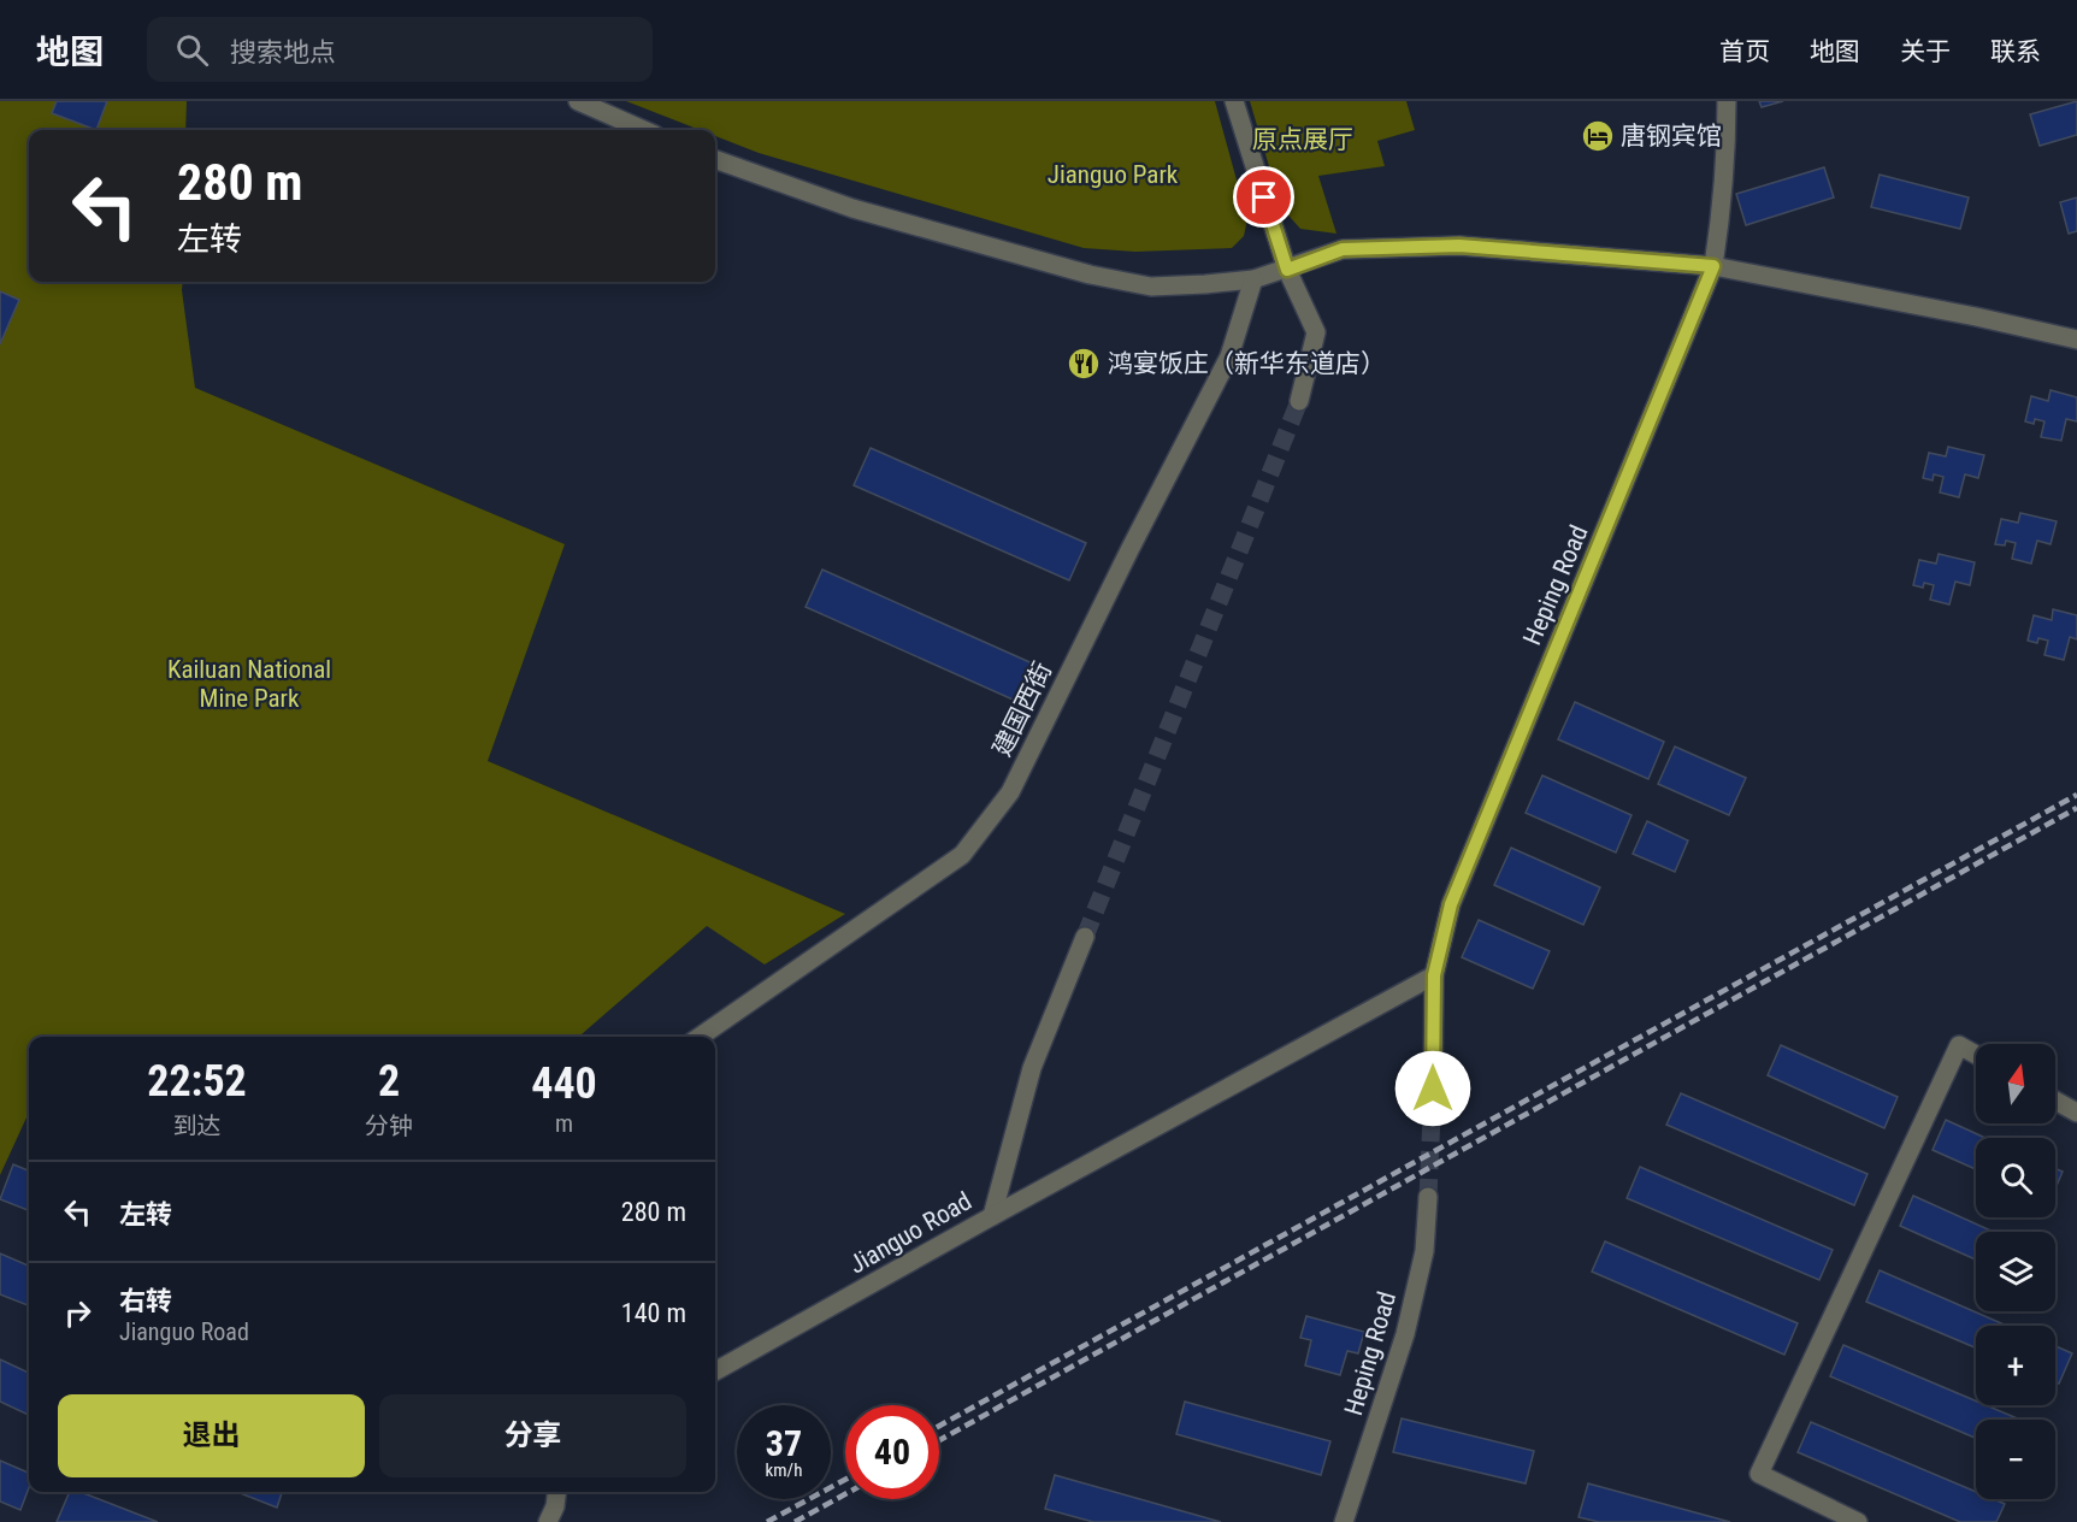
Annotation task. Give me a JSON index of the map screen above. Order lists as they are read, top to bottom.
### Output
{
  "streets": {
    "street": ["Heping Road", "建国西街", "Jianguo Road"]
  },
  "parks": ["原点展厅", "Jianguo Park", "Kailuan National Mine Park"],
  "places": {
    "hotel": ["唐钢宾馆"],
    "restaurant": ["鸿宴饭庄（新华东道店）"]
  },
  "north": "top",
  "page": {
    "header": "地图",
    "search": "搜索地点",
    "nav": [
      "首页",
      "地图",
      "关于",
      "联系"
    ],
    "turn": ["280 m", "左转"],
    "eta": [
      "22:52",
      "到达",
      "2",
      "分钟",
      "440",
      "m"
    ],
    "map_buttons": ["+", "−"],
    "list": [
      {
        "name": "左转",
        "value": "280 m"
      },
      {
        "name": "右转",
        "note": "Jianguo Road",
        "value": "140 m"
      }
    ],
    "buttons": ["退出", "分享"],
    "speed": "37 km/h",
    "limit": "40"
  }
}
